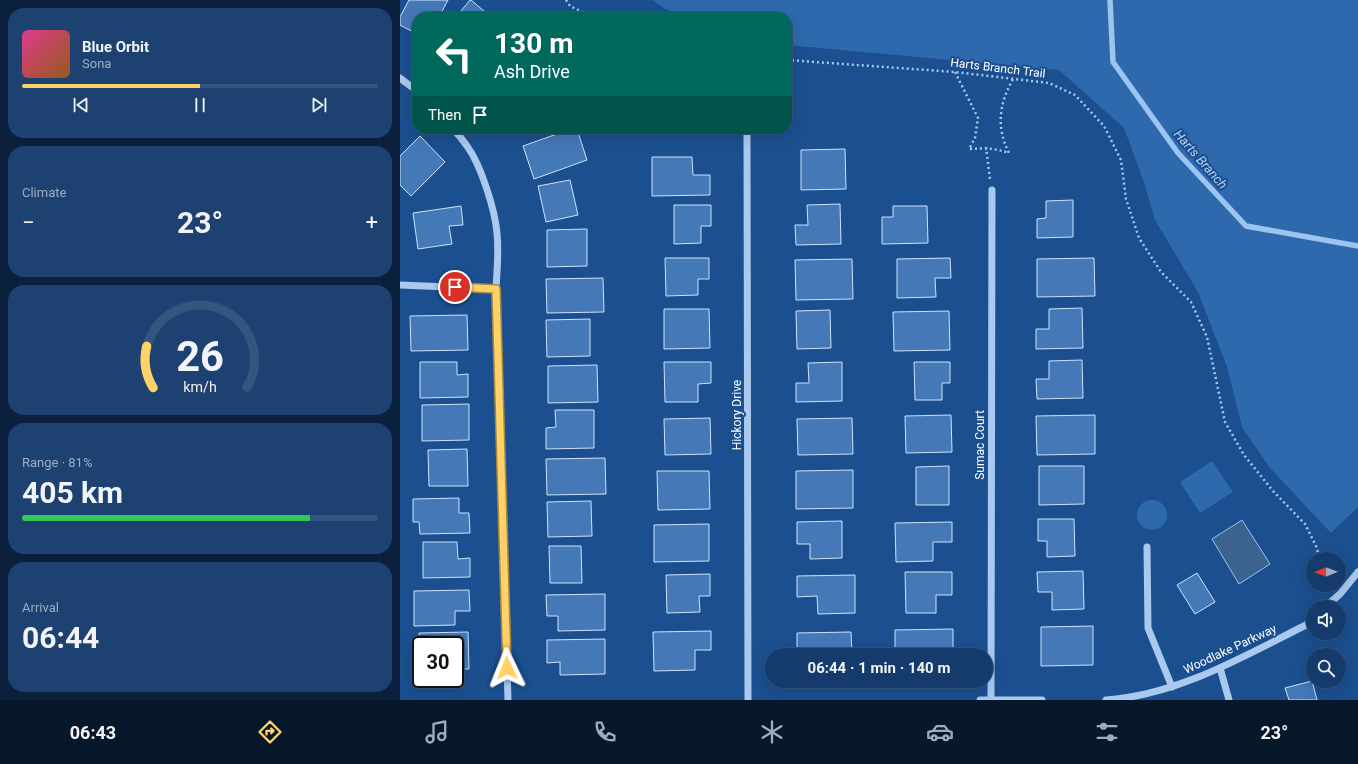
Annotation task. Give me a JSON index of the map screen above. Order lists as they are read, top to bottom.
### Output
{
  "streets": {
    "street": ["Hickory Drive", "Sumac Court", "Woodlake Parkway"],
    "path": ["Harts Branch Trail"]
  },
  "water": ["Harts Branch"],
  "north": "left",
  "page": {
    "turn": ["130 m", "Ash Drive"],
    "song": ["Blue Orbit", "Sona"],
    "then": "Then",
    "tile": [
      "Climate",
      ["Range · 81%", "405 km"],
      ["Arrival", "06:44"]
    ],
    "heat": ["−", "23°", "+"],
    "limit": "30",
    "trip": "06:44 · 1 min · 140 m",
    "tabs": ["06:43", "23°"],
    "gauge": ["26", "km/h"]
  }
}
